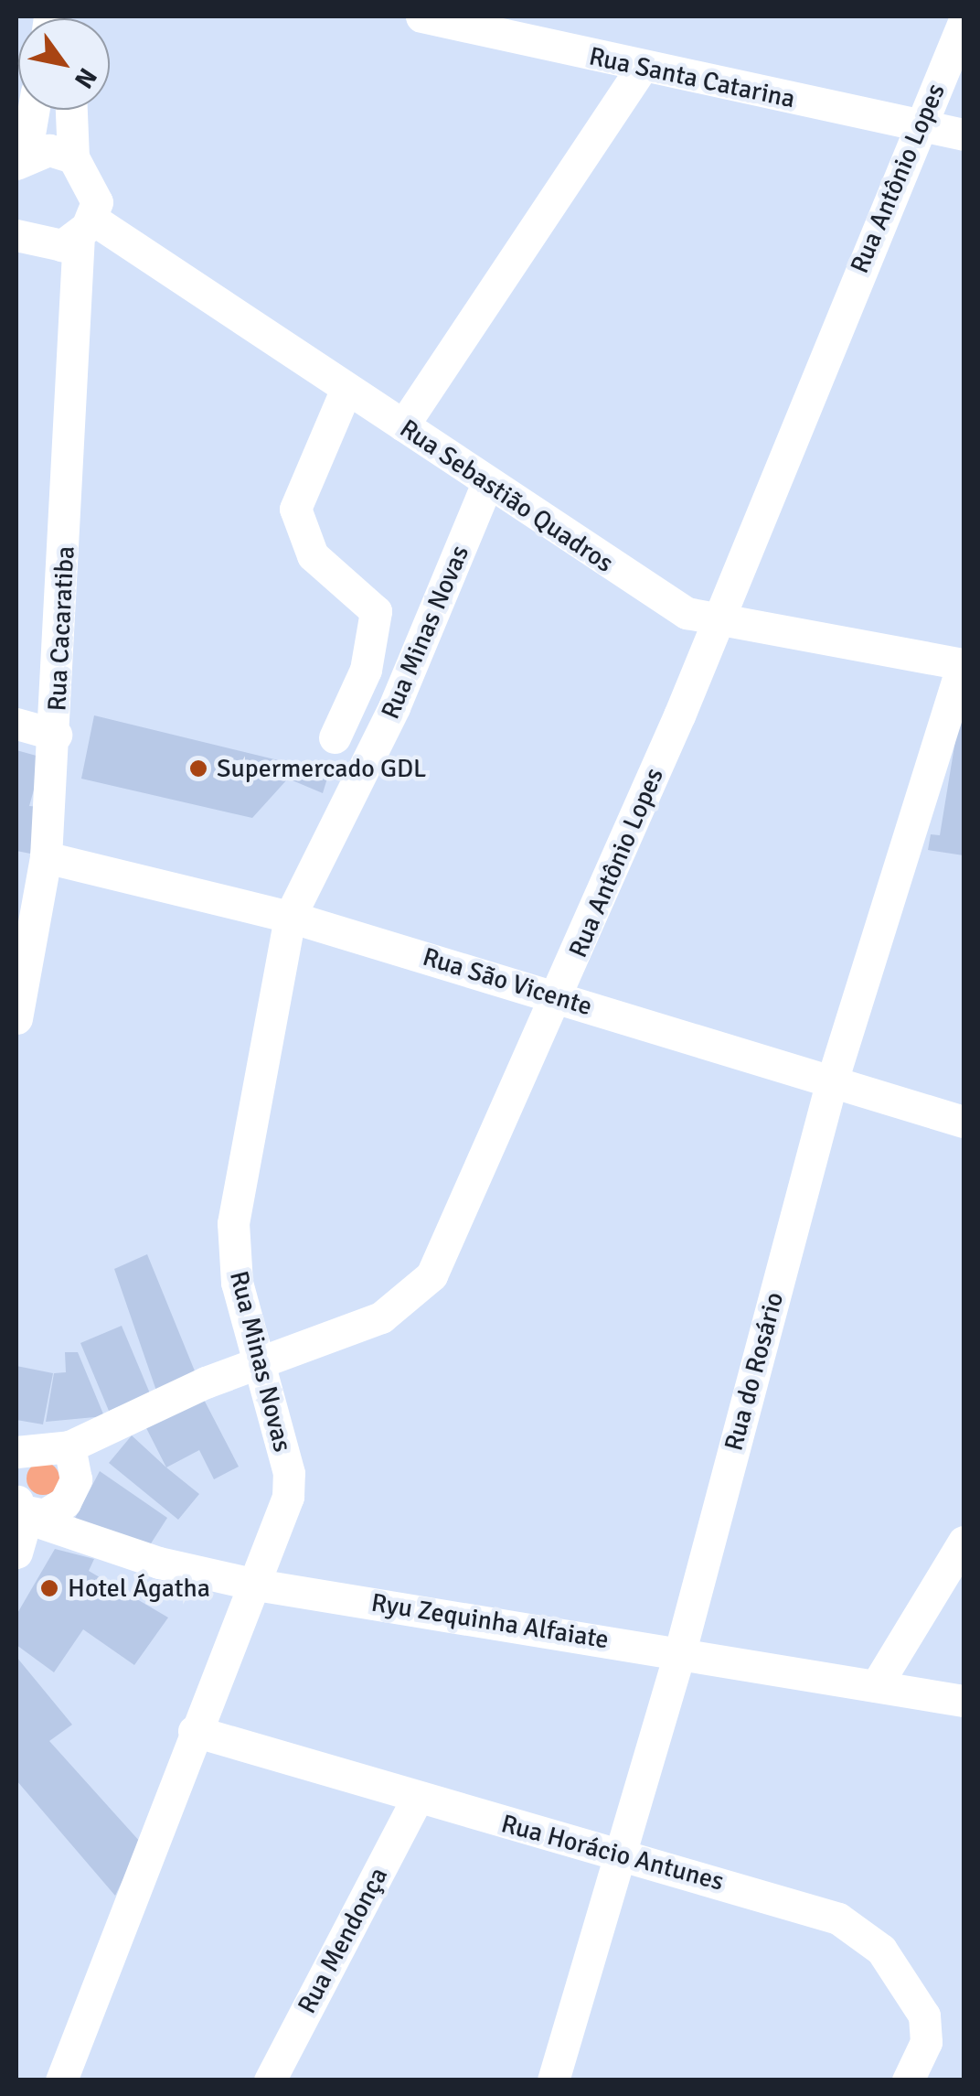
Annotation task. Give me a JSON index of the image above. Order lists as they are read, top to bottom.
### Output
{
  "streets": {
    "street": [
      "Rua Santa Catarina",
      "Rua Antônio Lopes",
      "Rua Sebastião Quadros",
      "Rua Cacaratiba",
      "Rua Minas Novas",
      "Rua São Vicente",
      "Rua do Rosário",
      "Ryu Zequinha Alfaiate",
      "Rua Horácio Antunes",
      "Rua Mendonça"
    ]
  },
  "crossings": [
    ["Rua Santa Catarina", "Rua Antônio Lopes"],
    ["Rua Antônio Lopes", "Rua Sebastião Quadros"],
    ["Rua Antônio Lopes", "Rua Minas Novas"],
    ["Rua Antônio Lopes", "Rua São Vicente"],
    ["Rua Sebastião Quadros", "Rua Cacaratiba"],
    ["Rua Sebastião Quadros", "Rua Minas Novas"],
    ["Rua Sebastião Quadros", "Rua do Rosário"],
    ["Rua Cacaratiba", "Rua São Vicente"],
    ["Rua Minas Novas", "Rua São Vicente"],
    ["Rua Minas Novas", "Ryu Zequinha Alfaiate"],
    ["Rua Minas Novas", "Rua Horácio Antunes"],
    ["Rua São Vicente", "Rua do Rosário"],
    ["Rua do Rosário", "Ryu Zequinha Alfaiate"],
    ["Rua do Rosário", "Rua Horácio Antunes"],
    ["Rua Horácio Antunes", "Rua Mendonça"]
  ],
  "places": ["Supermercado GDL", "Hotel Ágatha"],
  "north": "bottom right"
}
